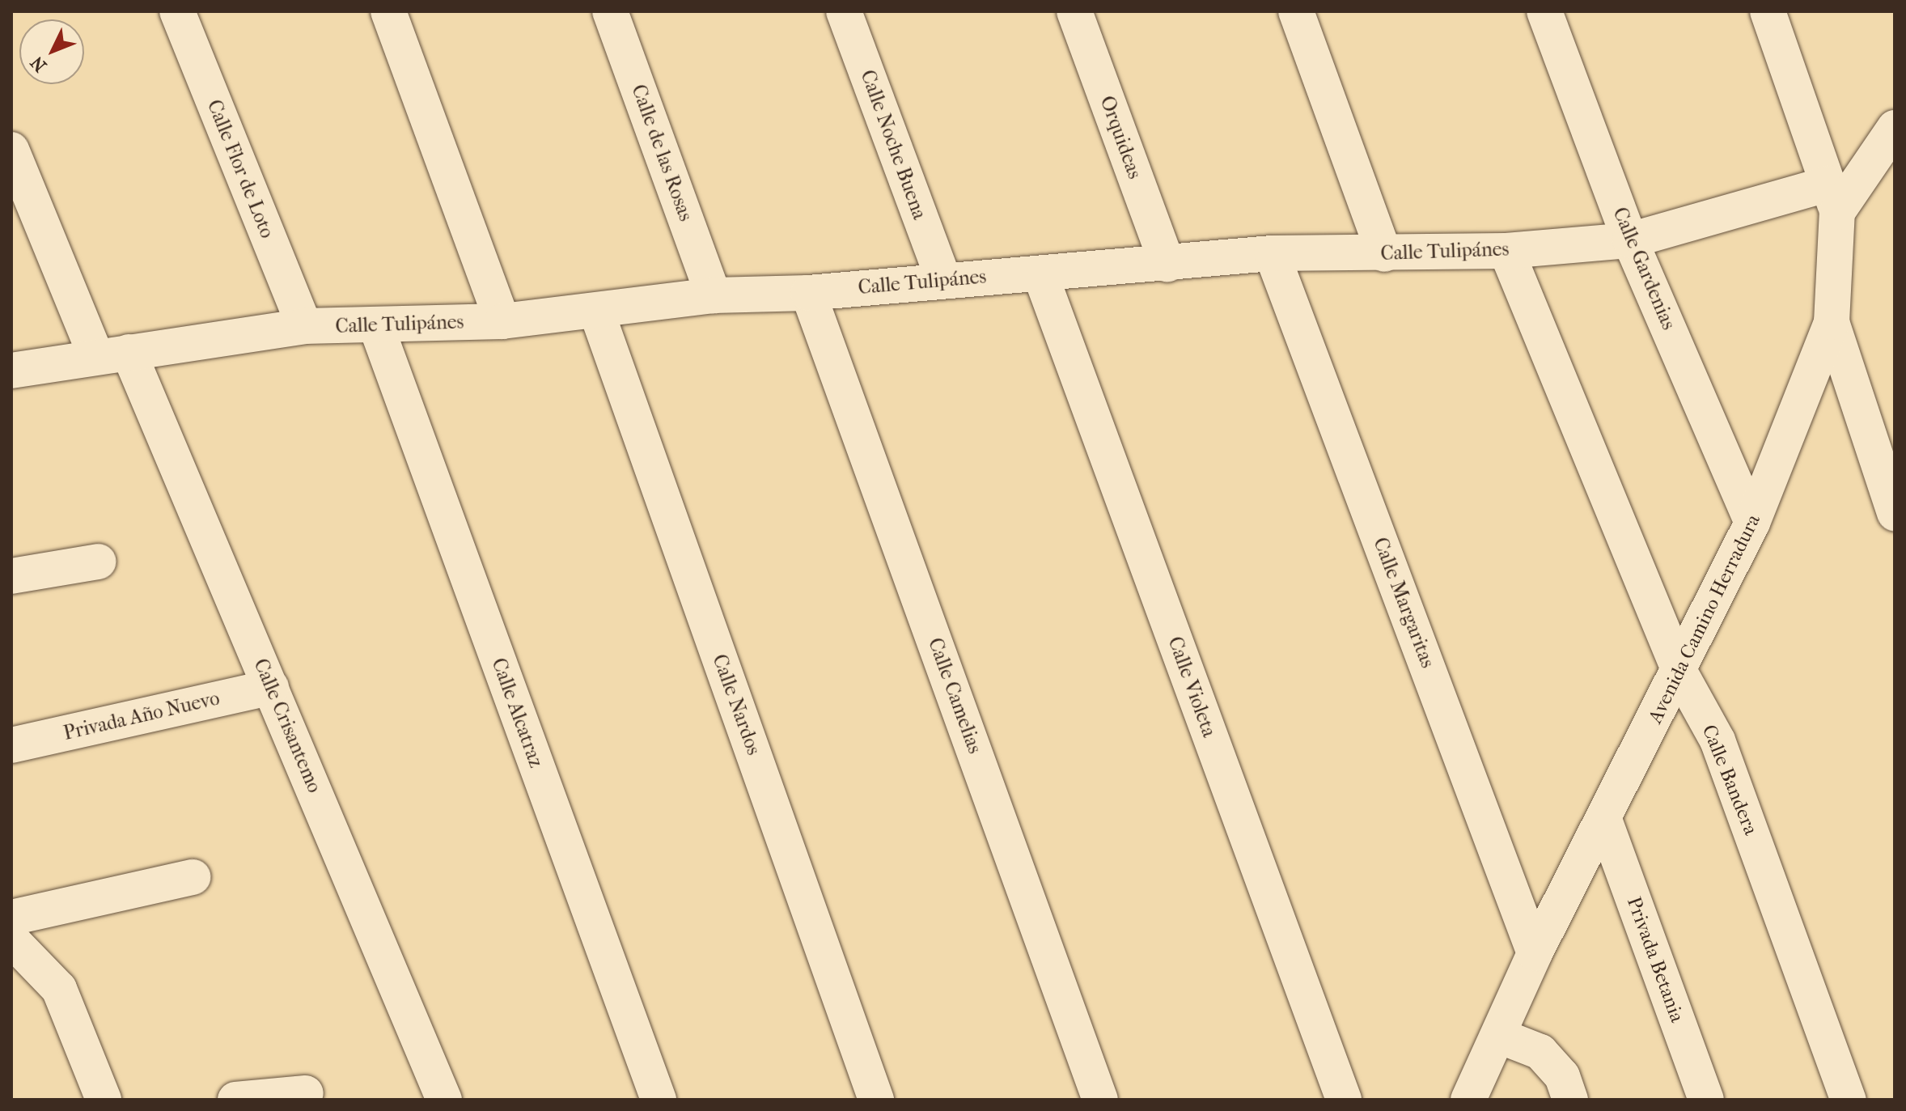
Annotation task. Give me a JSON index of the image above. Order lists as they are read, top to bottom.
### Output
{
  "streets": {
    "street": [
      "Orquideas",
      "Calle Noche Buena",
      "Calle de las Rosas",
      "Calle Flor de Loto",
      "Calle Tulipánes",
      "Calle Gardenias",
      "Calle Margaritas",
      "Avenida Camino Herradura",
      "Calle Violeta",
      "Calle Camelias",
      "Calle Nardos",
      "Calle Alcatraz",
      "Privada Año Nuevo",
      "Calle Crisantemo",
      "Calle Bandera",
      "Privada Betania"
    ]
  },
  "crossings": [
    ["Orquideas", "Calle Tulipánes"],
    ["Calle Noche Buena", "Calle Tulipánes"],
    ["Calle de las Rosas", "Calle Tulipánes"],
    ["Calle Flor de Loto", "Calle Tulipánes"],
    ["Calle Tulipánes", "Calle Gardenias"],
    ["Calle Tulipánes", "Calle Margaritas"],
    ["Calle Tulipánes", "Avenida Camino Herradura"],
    ["Calle Tulipánes", "Calle Violeta"],
    ["Calle Tulipánes", "Calle Camelias"],
    ["Calle Tulipánes", "Calle Nardos"],
    ["Calle Tulipánes", "Calle Alcatraz"],
    ["Calle Tulipánes", "Calle Crisantemo"],
    ["Calle Tulipánes", "Calle Bandera"],
    ["Calle Gardenias", "Avenida Camino Herradura"],
    ["Calle Margaritas", "Avenida Camino Herradura"],
    ["Avenida Camino Herradura", "Calle Bandera"],
    ["Avenida Camino Herradura", "Privada Betania"],
    ["Privada Año Nuevo", "Calle Crisantemo"]
  ],
  "north": "bottom left"
}
